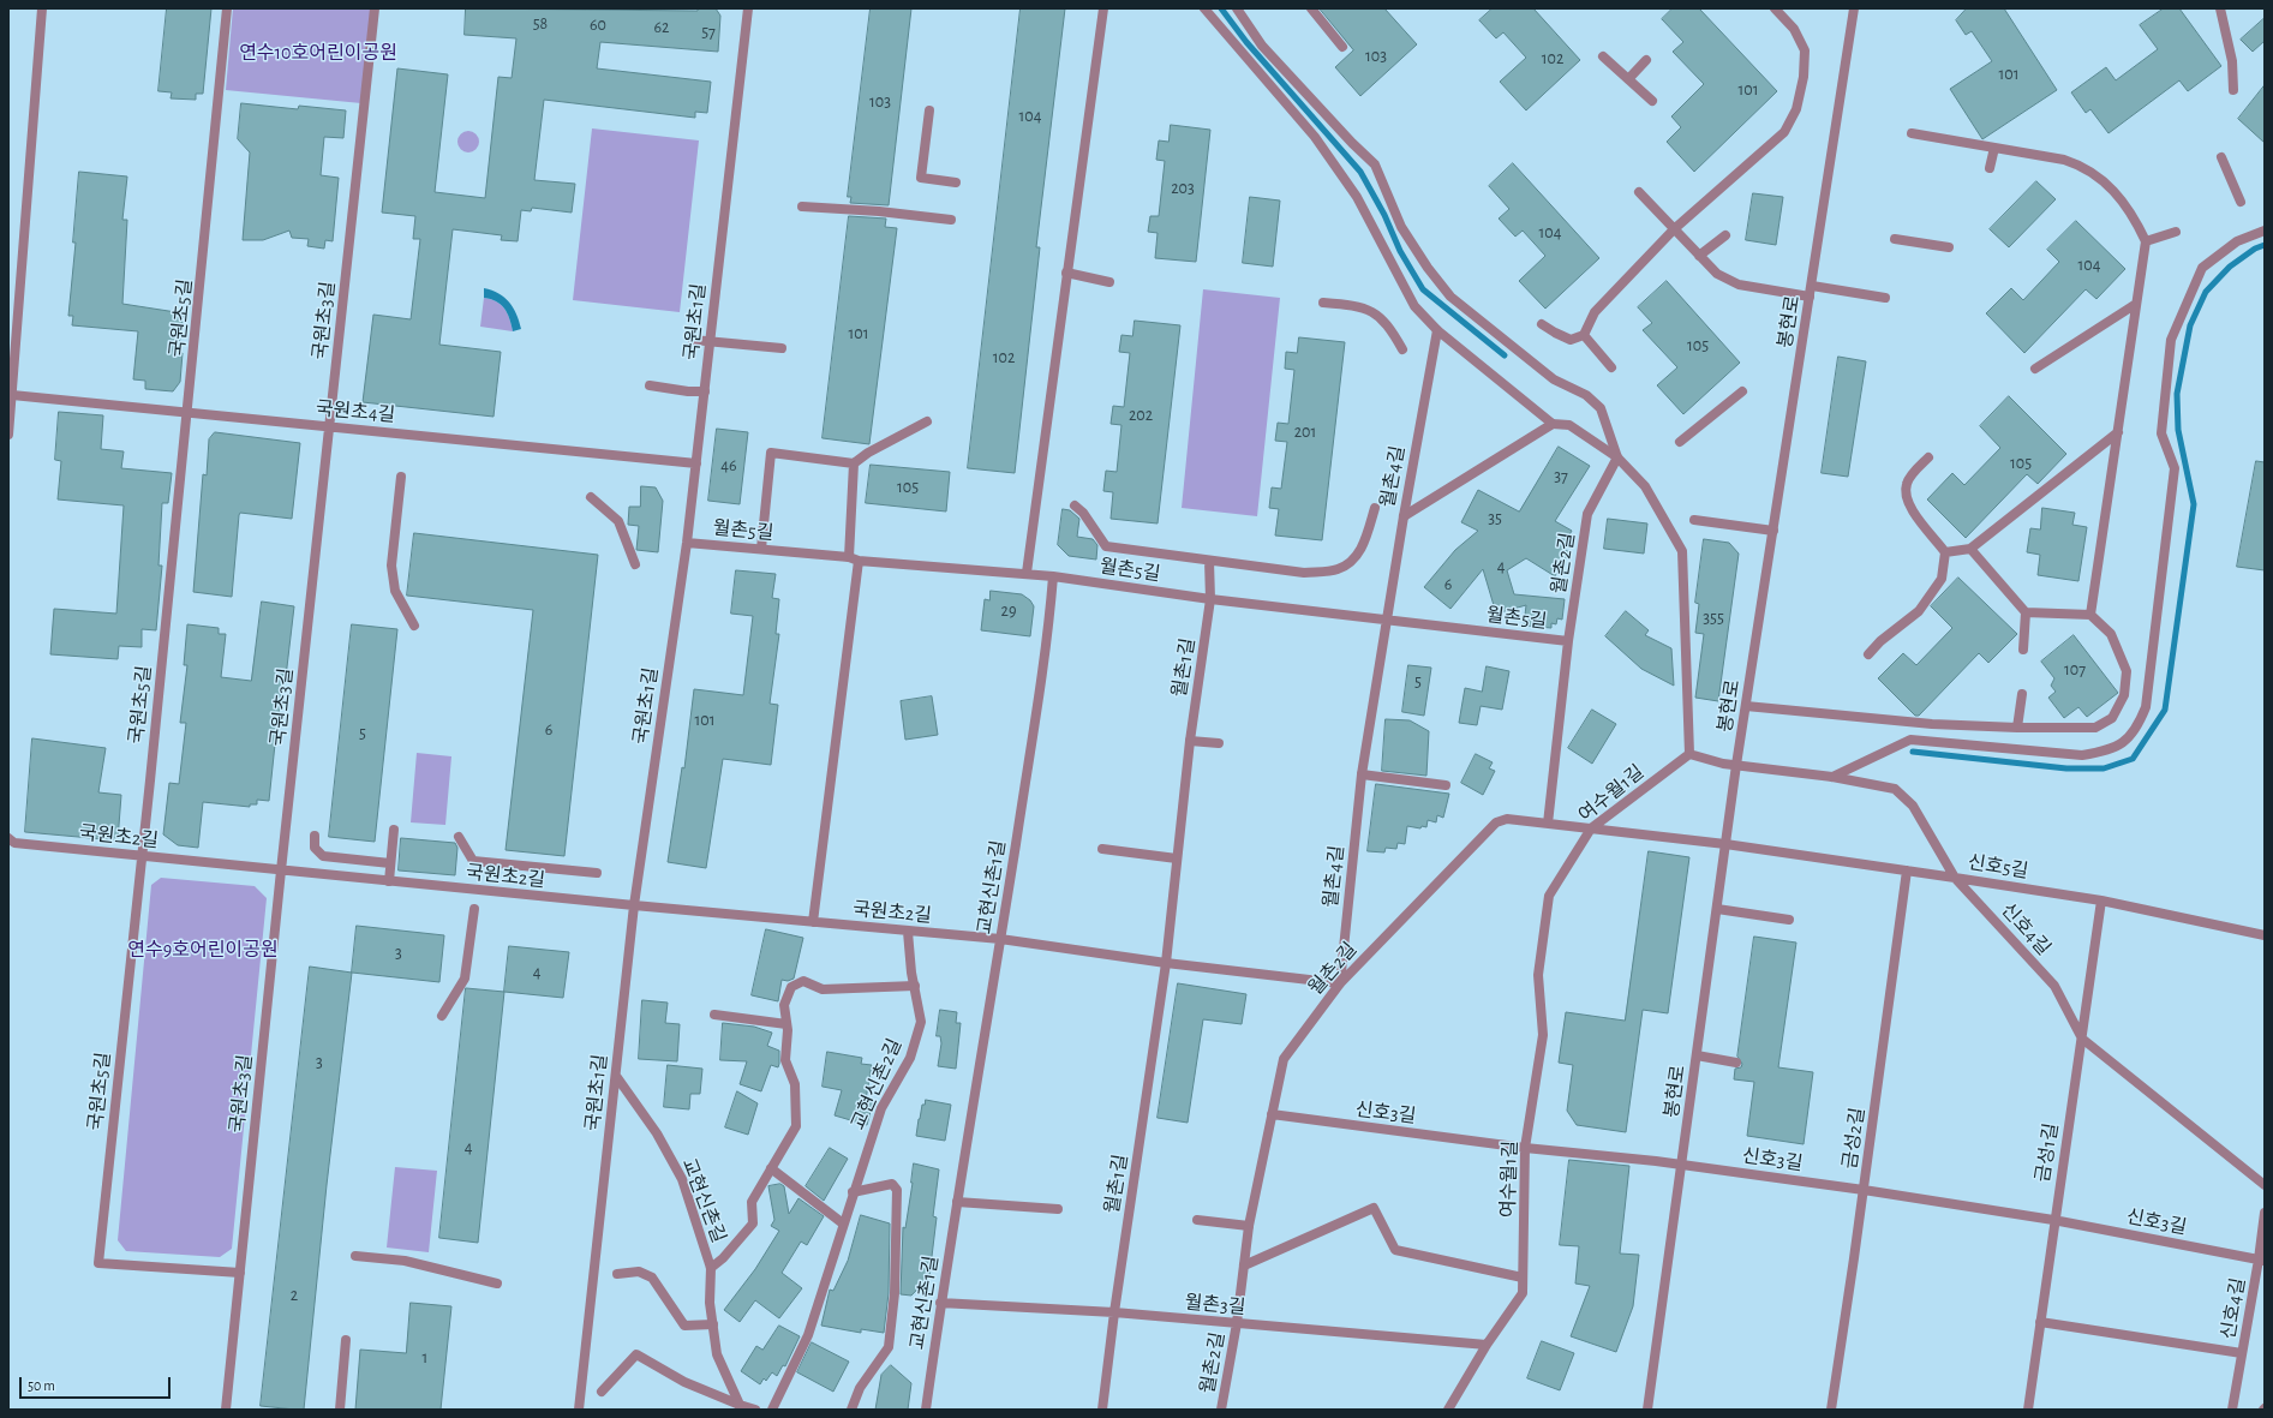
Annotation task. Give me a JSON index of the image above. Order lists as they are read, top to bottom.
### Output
{
  "streets": {
    "street": [
      "국원초5길",
      "국원초3길",
      "국원초1길",
      "봉현로",
      "국원초4길",
      "월촌4길",
      "월촌5길",
      "월촌2길",
      "월촌1길",
      "여수월1길",
      "국원초2길",
      "신호5길",
      "교현신촌1길",
      "신호4길",
      "교현신촌2길",
      "신호3길",
      "금성2길",
      "금성1길",
      "교현신촌길",
      "월촌3길"
    ]
  },
  "crossings": [
    ["국원초5길", "국원초3길"],
    ["국원초5길", "국원초4길"],
    ["국원초5길", "국원초2길"],
    ["국원초3길", "국원초4길"],
    ["국원초3길", "국원초2길"],
    ["국원초1길", "국원초4길"],
    ["국원초1길", "월촌5길"],
    ["국원초1길", "국원초2길"],
    ["국원초1길", "교현신촌길"],
    ["봉현로", "월촌2길"],
    ["봉현로", "신호5길"],
    ["봉현로", "신호4길"],
    ["봉현로", "신호3길"],
    ["월촌4길", "월촌5길"],
    ["월촌4길", "월촌2길"],
    ["월촌5길", "월촌2길"],
    ["월촌5길", "월촌1길"],
    ["월촌5길", "교현신촌1길"],
    ["월촌2길", "여수월1길"],
    ["월촌2길", "신호5길"],
    ["월촌2길", "신호3길"],
    ["월촌2길", "월촌3길"],
    ["월촌1길", "월촌3길"],
    ["여수월1길", "신호4길"],
    ["여수월1길", "신호3길"],
    ["여수월1길", "월촌3길"],
    ["국원초2길", "교현신촌1길"],
    ["국원초2길", "교현신촌2길"],
    ["신호5길", "신호4길"],
    ["신호5길", "금성2길"],
    ["신호5길", "금성1길"],
    ["교현신촌1길", "월촌3길"],
    ["신호4길", "신호3길"],
    ["신호4길", "금성1길"],
    ["신호3길", "금성2길"],
    ["신호3길", "금성1길"]
  ],
  "parks": ["연수10호어린이공원", "연수9호어린이공원"],
  "house_numbers": [
    "58",
    "60",
    "62",
    "57",
    "103",
    "102",
    "101",
    "101",
    "103",
    "104",
    "203",
    "104",
    "104",
    "101",
    "105",
    "102",
    "202",
    "201",
    "105",
    "46",
    "37",
    "105",
    "35",
    "4",
    "6",
    "29",
    "355",
    "107",
    "5",
    "101",
    "6",
    "5",
    "3",
    "4",
    "3",
    "4",
    "2",
    "1"
  ],
  "scale_bar": "50 m"
}
